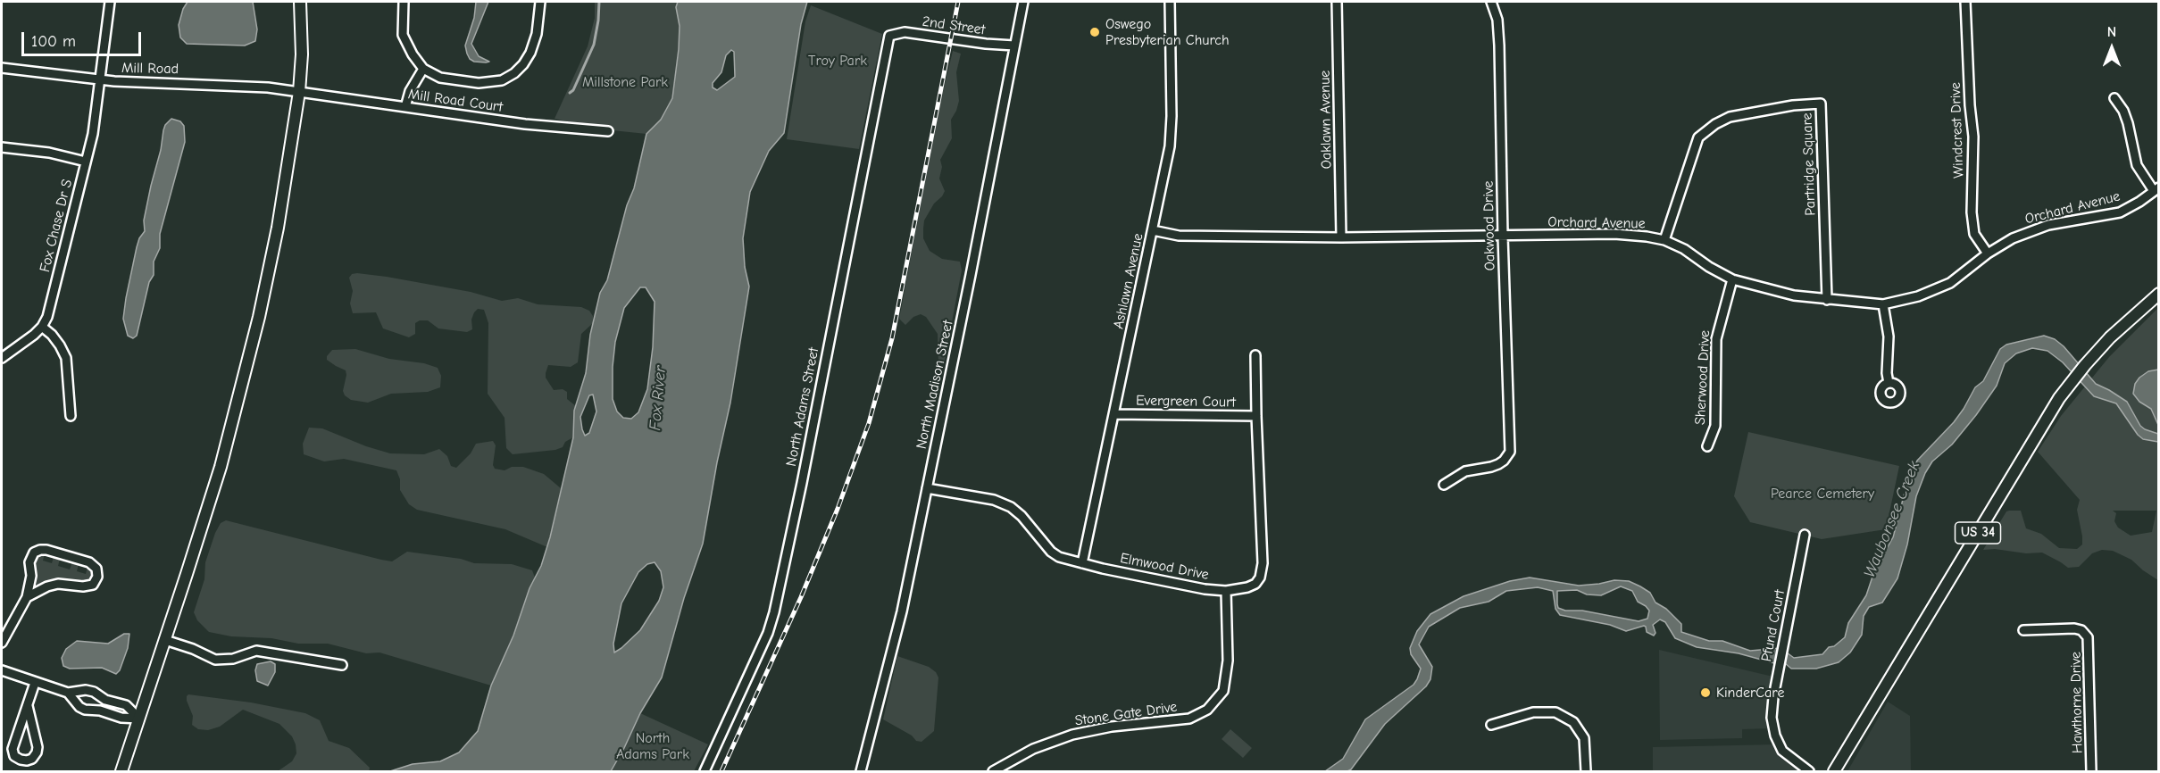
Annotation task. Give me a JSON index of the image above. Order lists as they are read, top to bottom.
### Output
{
  "streets": {
    "main road": ["US 34"],
    "street": [
      "2nd Street",
      "Mill Road",
      "Mill Road Court",
      "Oaklawn Avenue",
      "Windcrest Drive",
      "Partridge Square",
      "Orchard Avenue",
      "Fox Chase Dr S",
      "Oakwood Drive",
      "Ashlawn Avenue",
      "Sherwood Drive",
      "North Madison Street",
      "Evergreen Court",
      "North Adams Street",
      "Elmwood Drive",
      "Pfund Court",
      "Hawthorne Drive",
      "Stone Gate Drive"
    ]
  },
  "crossings": [
    ["2nd Street", "North Madison Street"],
    ["2nd Street", "North Adams Street"],
    ["Mill Road", "Mill Road Court"],
    ["Mill Road", "Fox Chase Dr S"],
    ["Oaklawn Avenue", "Orchard Avenue"],
    ["Windcrest Drive", "Orchard Avenue"],
    ["Partridge Square", "Orchard Avenue"],
    ["Orchard Avenue", "Oakwood Drive"],
    ["Orchard Avenue", "Ashlawn Avenue"],
    ["Orchard Avenue", "Sherwood Drive"],
    ["Ashlawn Avenue", "Evergreen Court"],
    ["Ashlawn Avenue", "Elmwood Drive"],
    ["North Madison Street", "Elmwood Drive"],
    ["Evergreen Court", "Elmwood Drive"],
    ["Elmwood Drive", "Stone Gate Drive"]
  ],
  "water": ["Fox River", "Waubonsee Creek"],
  "parks": [
    "Troy Park",
    "Millstone Park",
    "Pearce Cemetery",
    "North Adams Park"
  ],
  "places": ["Oswego Presbyterian Church", "KinderCare"],
  "scale_bar": "100 m",
  "north": "top"
}
